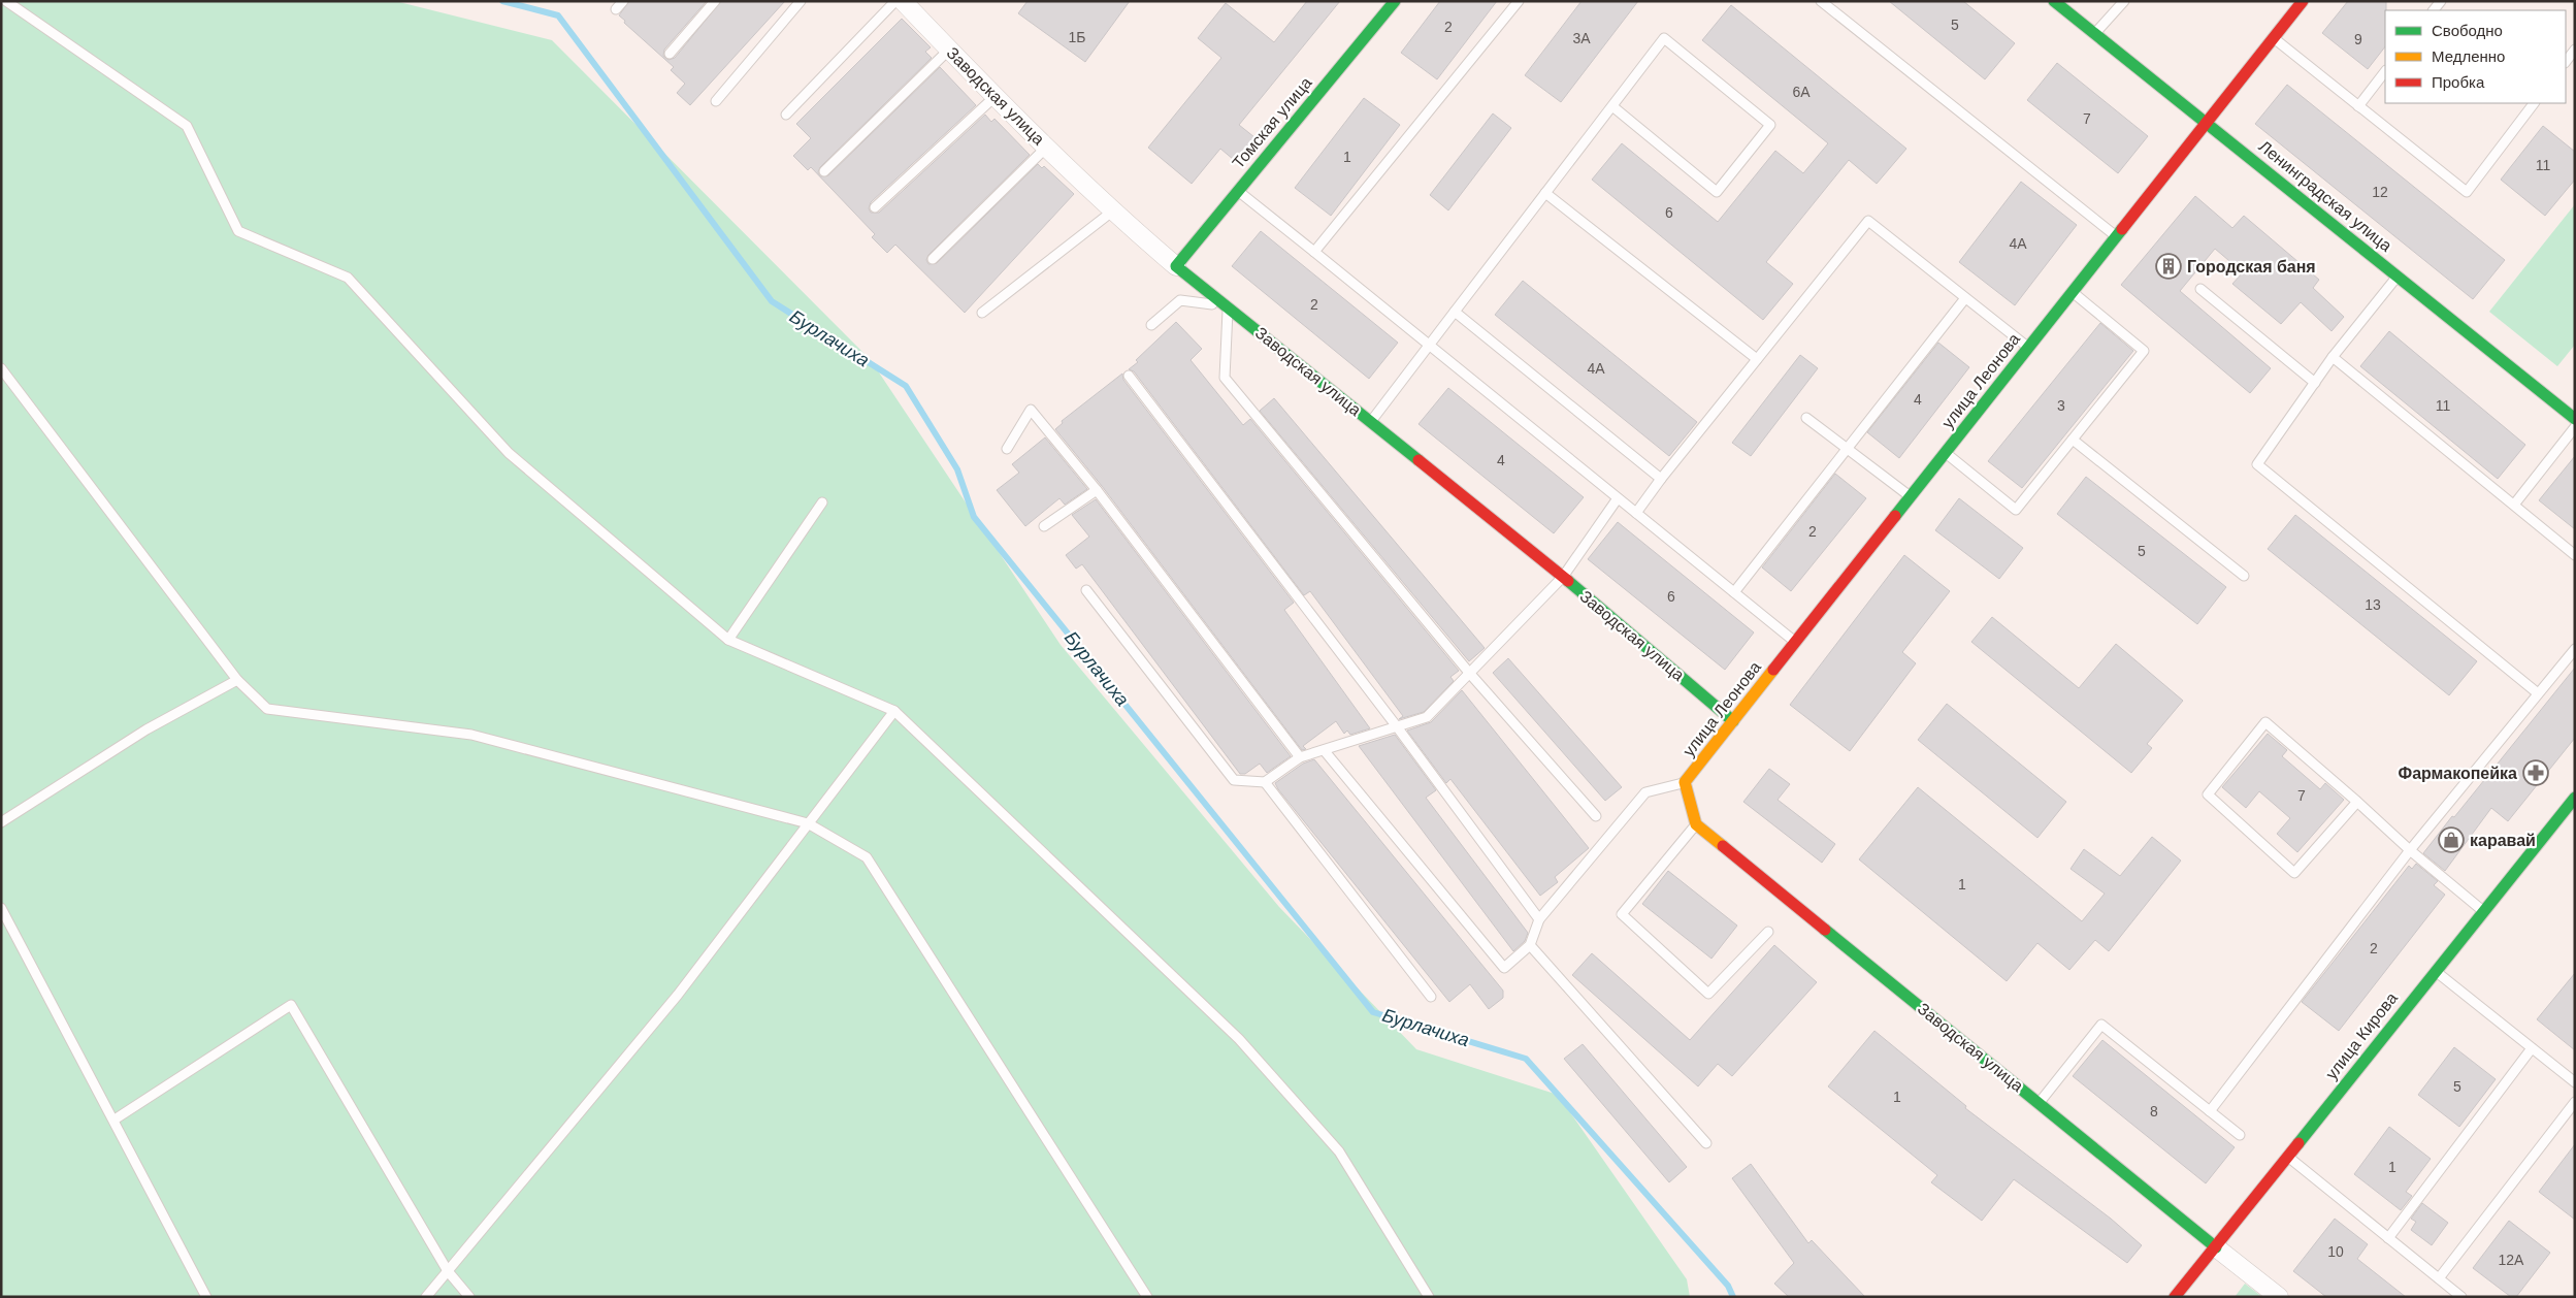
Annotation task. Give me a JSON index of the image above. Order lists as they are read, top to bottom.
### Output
{
  "streets": {
    "street": [
      "Заводская улица",
      "Томская улица",
      "Ленинградская улица",
      "улица Леонова",
      "улица Кирова"
    ]
  },
  "crossings": [
    ["Заводская улица", "Томская улица"],
    ["Заводская улица", "улица Леонова"],
    ["Заводская улица", "улица Кирова"],
    ["Ленинградская улица", "улица Леонова"]
  ],
  "water": ["Бурлачиха"],
  "places": {
    "building": ["Городская баня"],
    "pharmacy": ["Фармакопейка"],
    "shop": ["каравай"]
  },
  "house_numbers": [
    "5",
    "2",
    "1Б",
    "3А",
    "9",
    "6А",
    "7",
    "1",
    "11",
    "12",
    "6",
    "4А",
    "2",
    "4А",
    "4",
    "3",
    "11",
    "4",
    "2",
    "5",
    "6",
    "13",
    "7",
    "1",
    "2",
    "5",
    "1",
    "8",
    "1",
    "10",
    "12А"
  ],
  "legend": ["Свободно", "Медленно", "Пробка"]
}
